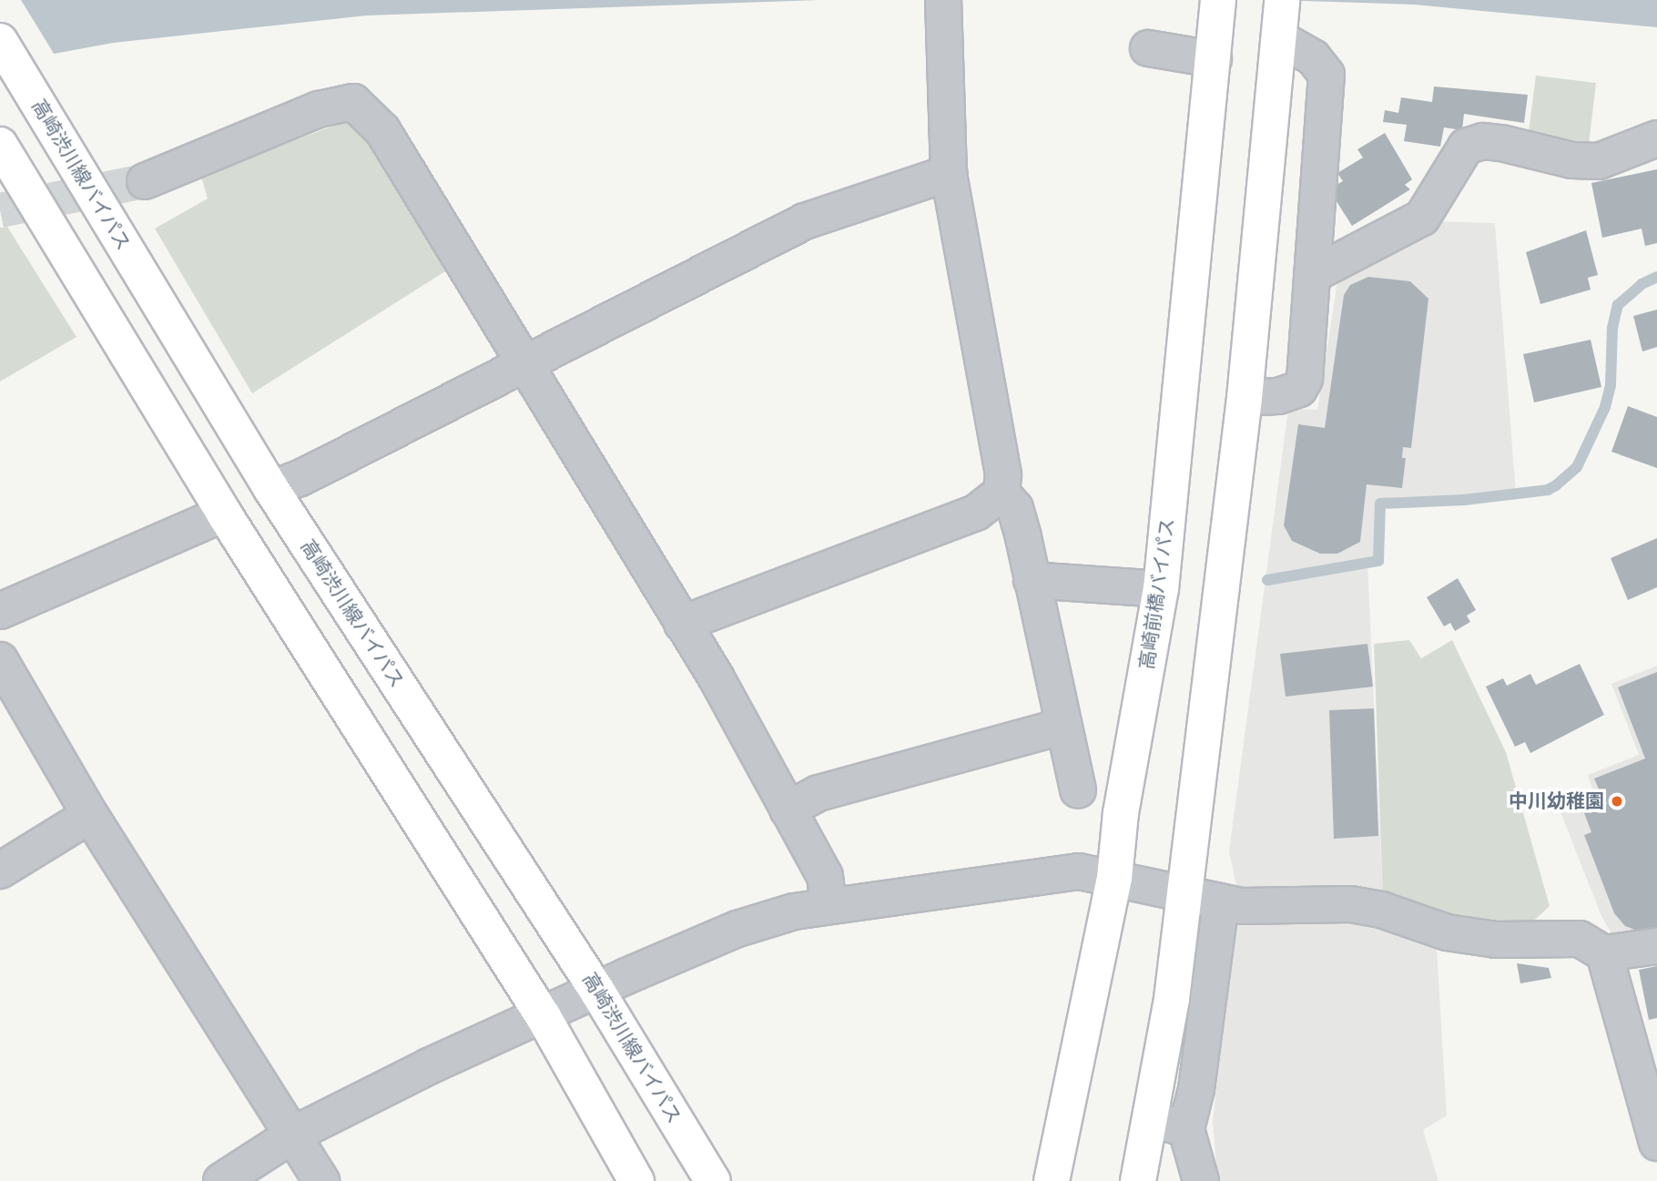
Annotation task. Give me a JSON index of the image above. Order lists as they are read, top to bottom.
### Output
{
  "streets": {
    "main road": ["高崎渋川線バイパス", "高崎前橋バイパス"]
  },
  "places": ["中川幼稚園"]
}
